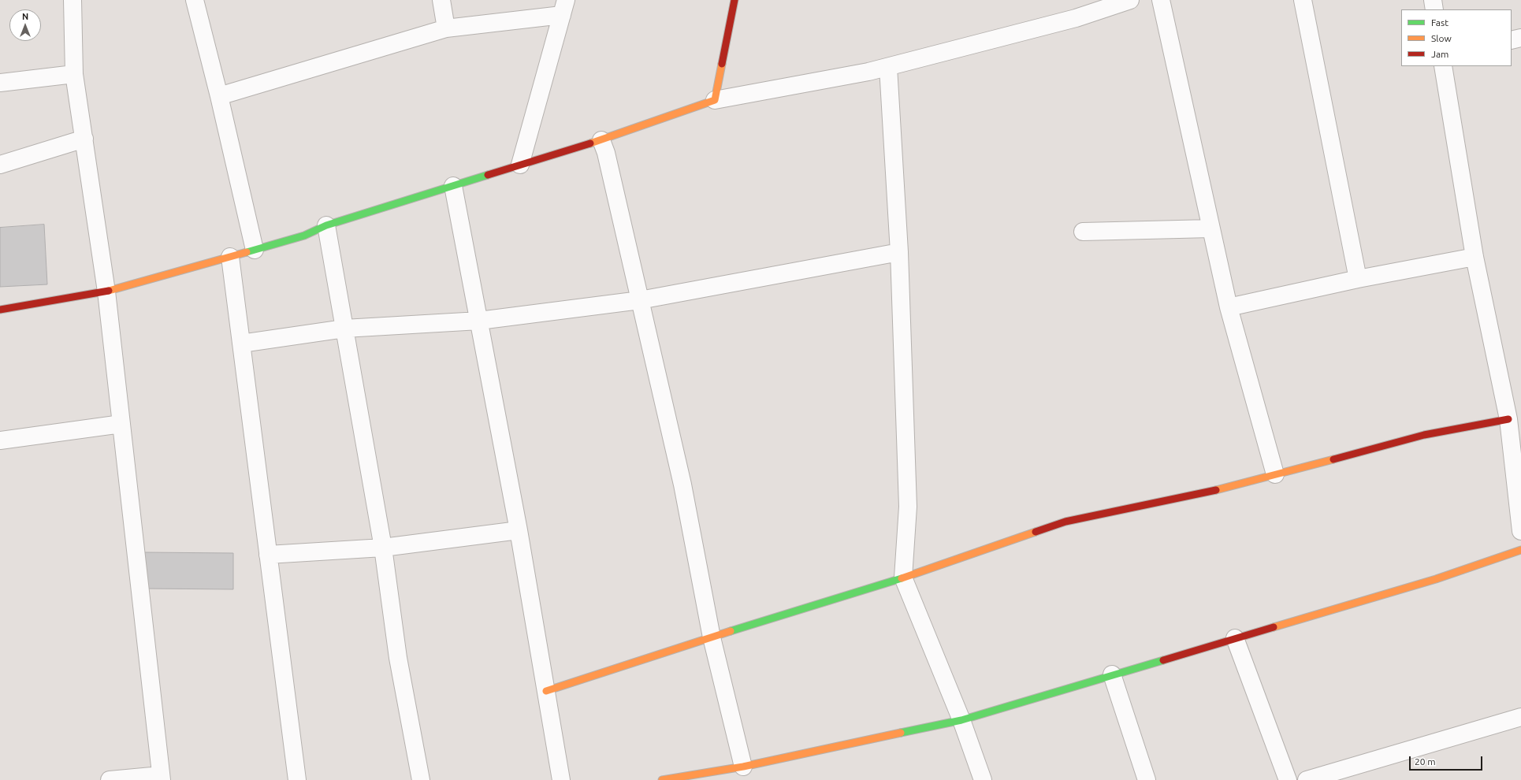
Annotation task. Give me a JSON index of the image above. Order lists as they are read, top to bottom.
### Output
{
  "legend": ["Fast", "Slow", "Jam"],
  "scale_bar": "20 m",
  "north": "top"
}
